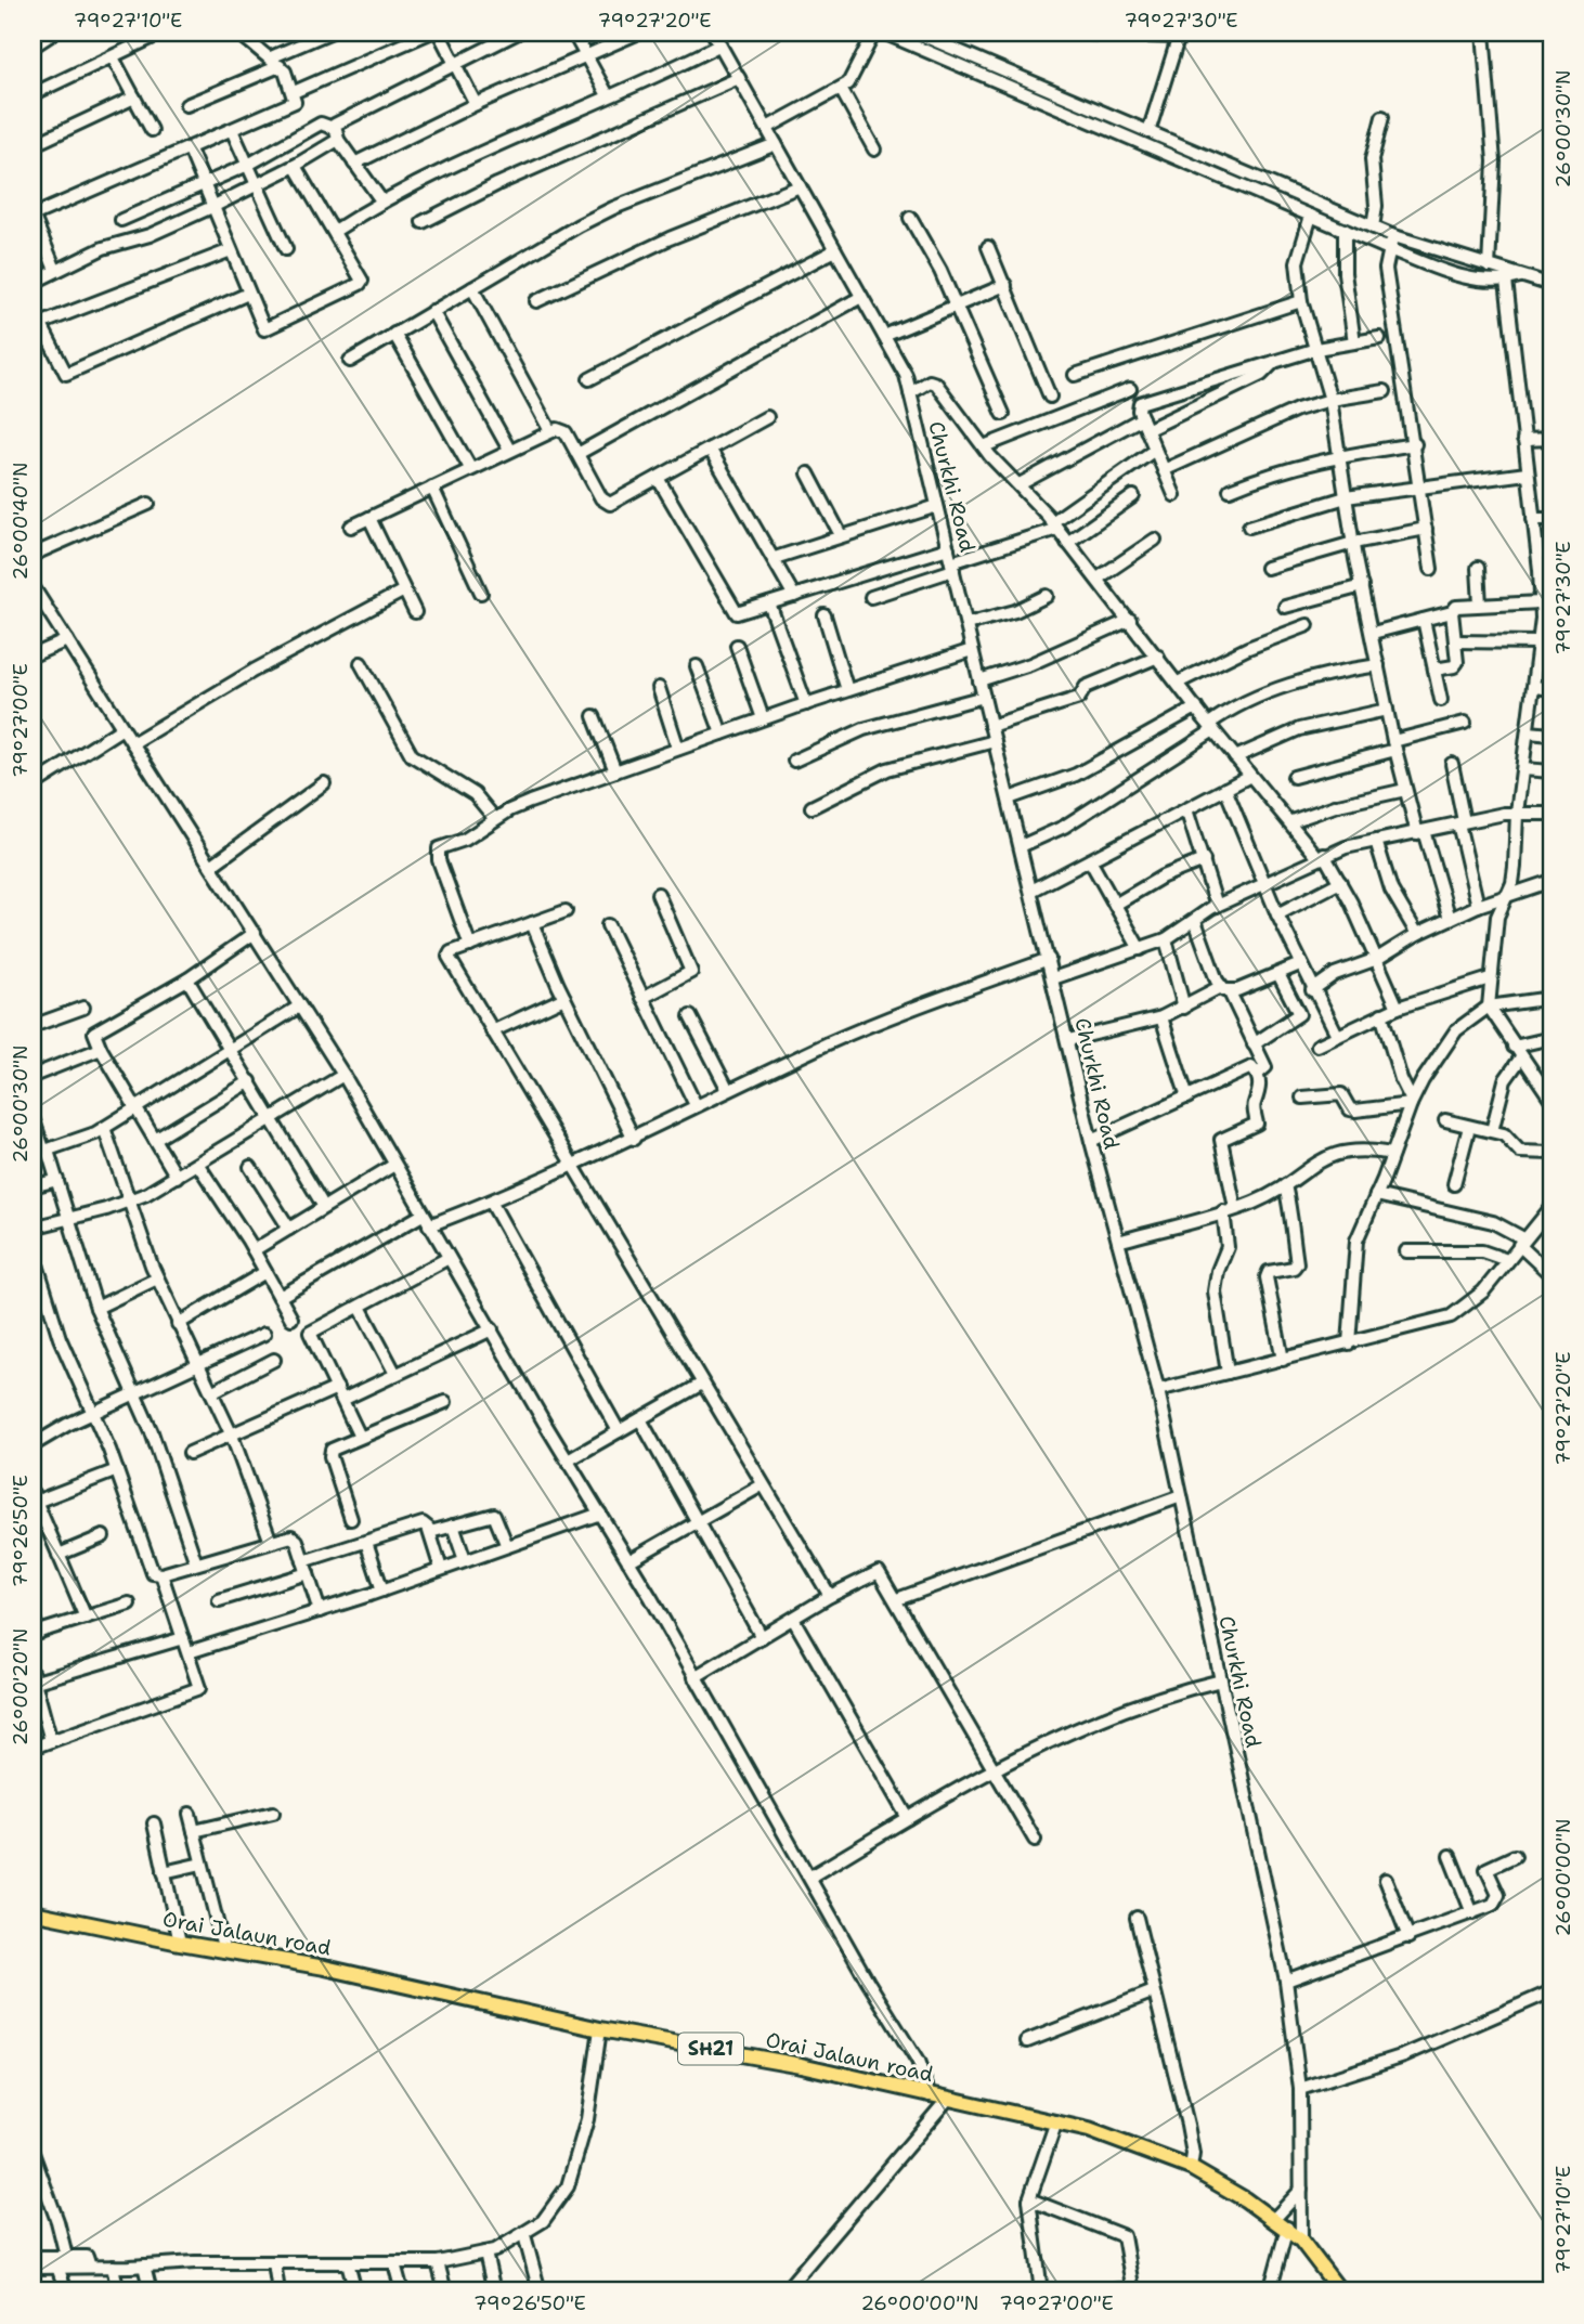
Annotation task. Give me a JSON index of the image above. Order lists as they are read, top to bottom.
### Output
{
  "streets": {
    "main road": ["Orai Jalaun road", "SH21"],
    "street": ["Churkhi Road"]
  },
  "crossings": [
    ["Churkhi Road", "Orai Jalaun road"]
  ],
  "coordinates": [
    "79°27'10\"E",
    "79°27'20\"E",
    "79°27'30\"E",
    "26°00'30\"N",
    "26°00'40\"N",
    "79°27'00\"E",
    "79°26'50\"E",
    "26°00'20\"N",
    "26°00'00\"N"
  ]
}
